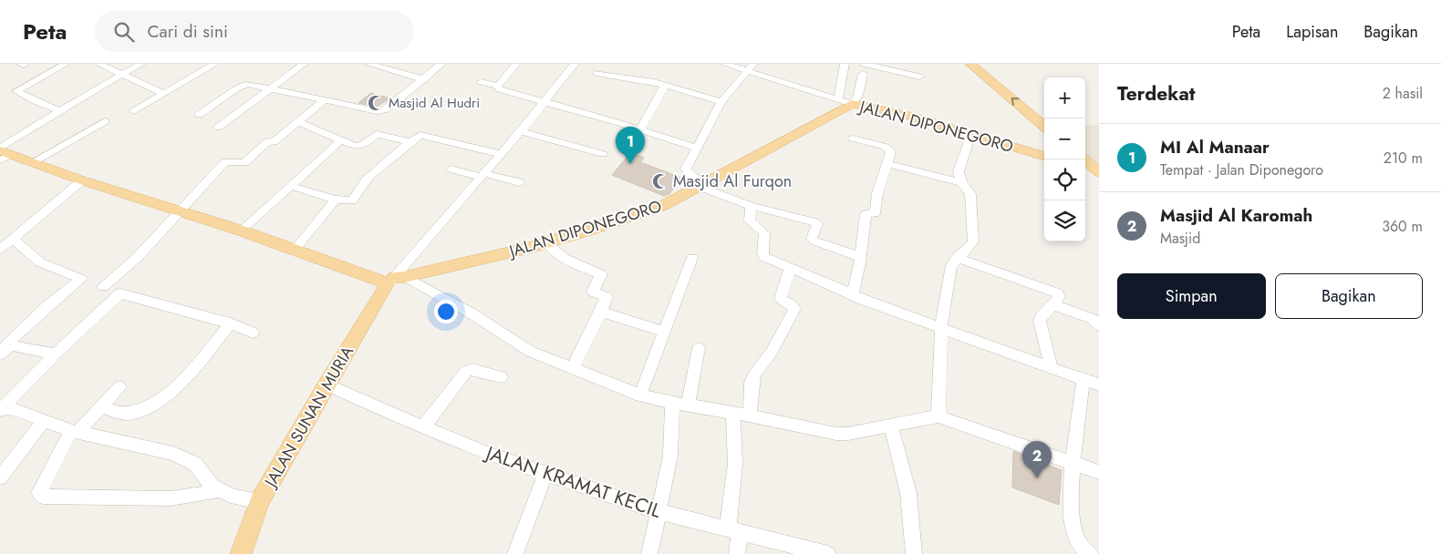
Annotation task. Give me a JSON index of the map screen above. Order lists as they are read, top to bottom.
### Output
{
  "streets": {
    "main road": ["JALAN DIPONEGORO", "JALAN SUNAN MURIA"],
    "street": ["JALAN KRAMAT KECIL"]
  },
  "crossings": [
    ["JALAN DIPONEGORO", "JALAN SUNAN MURIA"],
    ["JALAN SUNAN MURIA", "JALAN KRAMAT KECIL"]
  ],
  "places": {
    "mosque": ["Masjid Al Hudri", "Masjid Al Furqon"]
  },
  "page": {
    "header": "Peta",
    "search": "Cari di sini",
    "nav": ["Peta", "Lapisan", "Bagikan"],
    "heading": ["Terdekat", "2 hasil"],
    "map_buttons": ["+", "−"],
    "list": [
      {
        "mark": "1",
        "name": "MI Al Manaar",
        "note": "Tempat · Jalan Diponegoro",
        "value": "210 m"
      },
      {
        "mark": "2",
        "name": "Masjid Al Karomah",
        "note": "Masjid",
        "value": "360 m"
      }
    ],
    "pins": ["1", "2"],
    "buttons": ["Simpan", "Bagikan"]
  }
}
